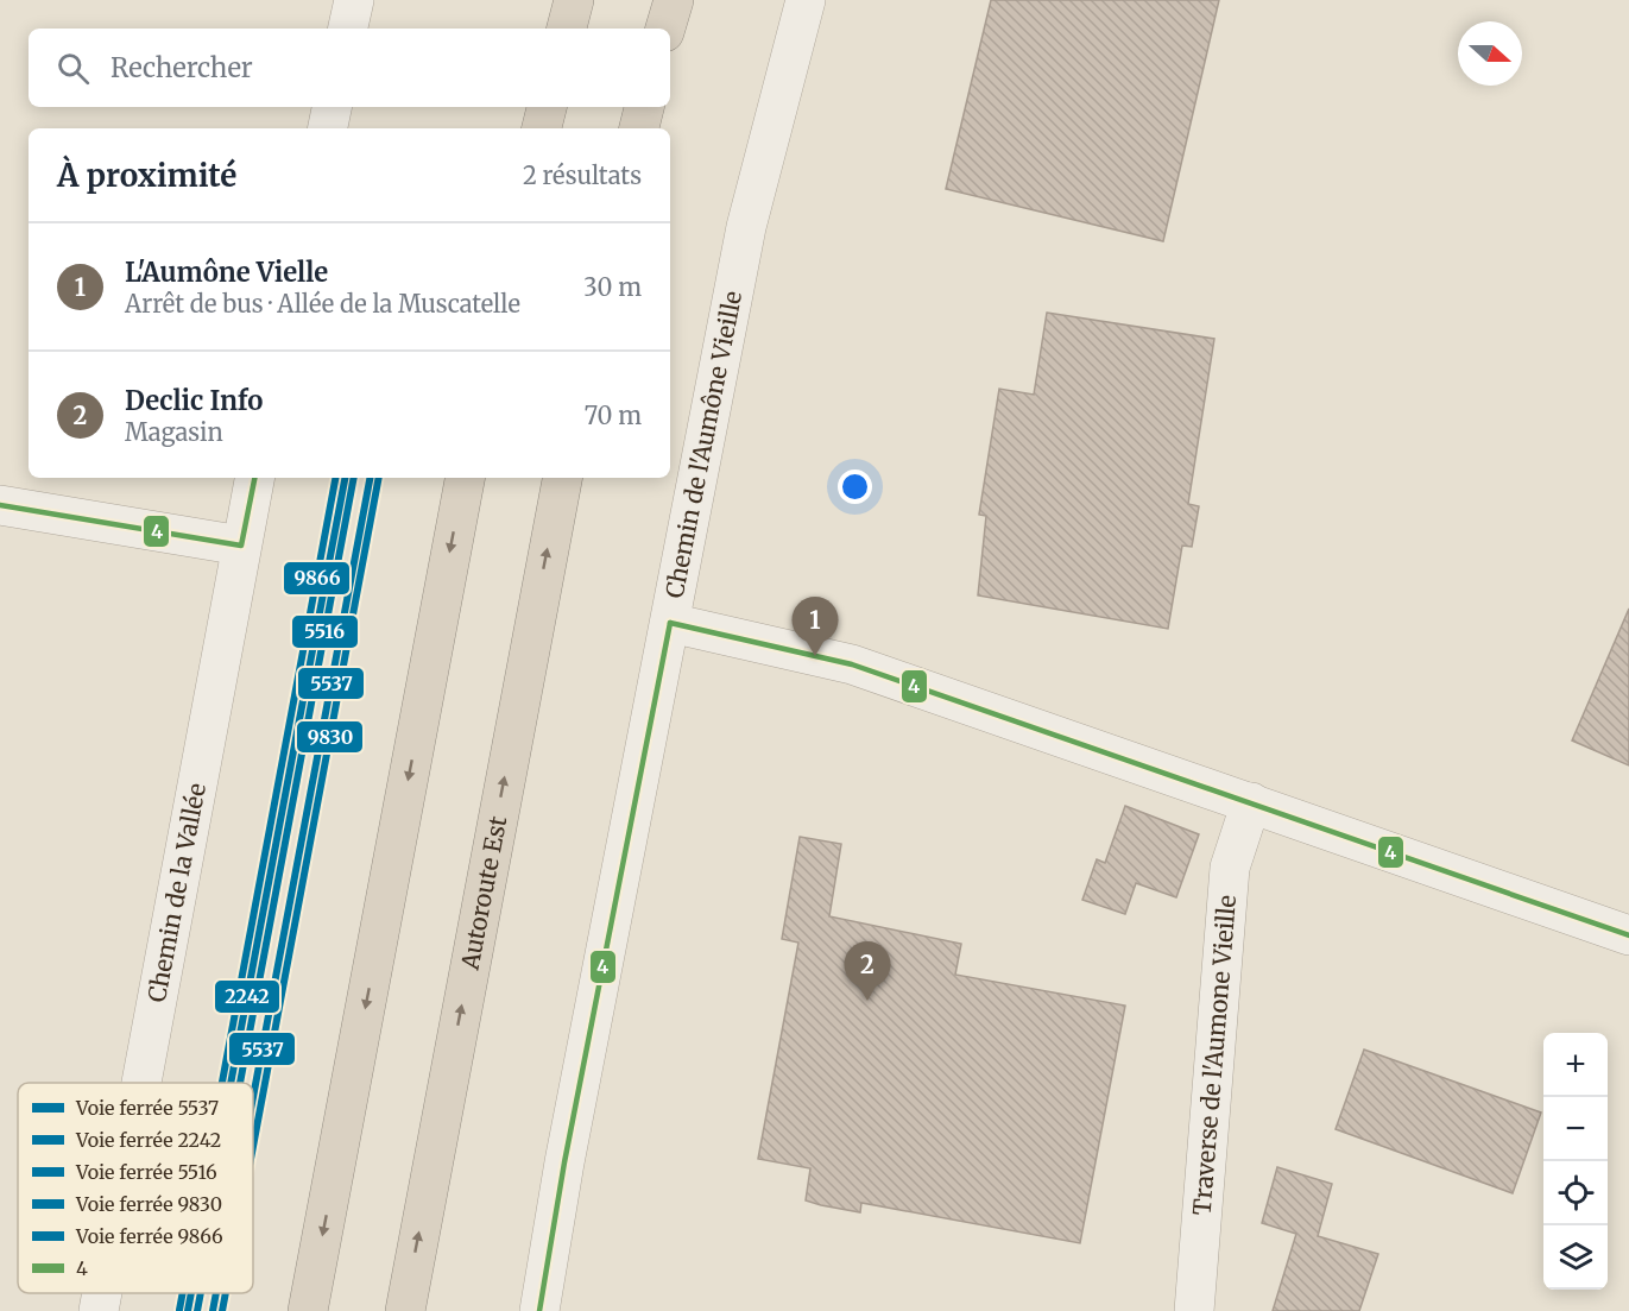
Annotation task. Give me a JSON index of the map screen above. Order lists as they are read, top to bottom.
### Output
{
  "streets": {
    "highway": ["Autoroute Est"],
    "street": ["Chemin de l'Aumône Vieille", "Chemin de la Vallée", "Traverse de l'Aumone Vieille"]
  },
  "lines": [
    "rail line 5537",
    "rail line 2242",
    "rail line 5516",
    "rail line 9830",
    "rail line 9866",
    "transit line 4"
  ],
  "legend": [
    "Voie ferrée 5537",
    "Voie ferrée 2242",
    "Voie ferrée 5516",
    "Voie ferrée 9830",
    "Voie ferrée 9866",
    "4"
  ],
  "north": "right",
  "page": {
    "search": "Rechercher",
    "heading": ["À proximité", "2 résultats"],
    "list": [
      {
        "mark": "1",
        "name": "L'Aumône Vielle",
        "note": "Arrêt de bus · Allée de la Muscatelle",
        "value": "30 m"
      },
      {
        "mark": "2",
        "name": "Declic Info",
        "note": "Magasin",
        "value": "70 m"
      }
    ],
    "pins": ["1", "2"],
    "map_buttons": ["+", "−"]
  }
}
